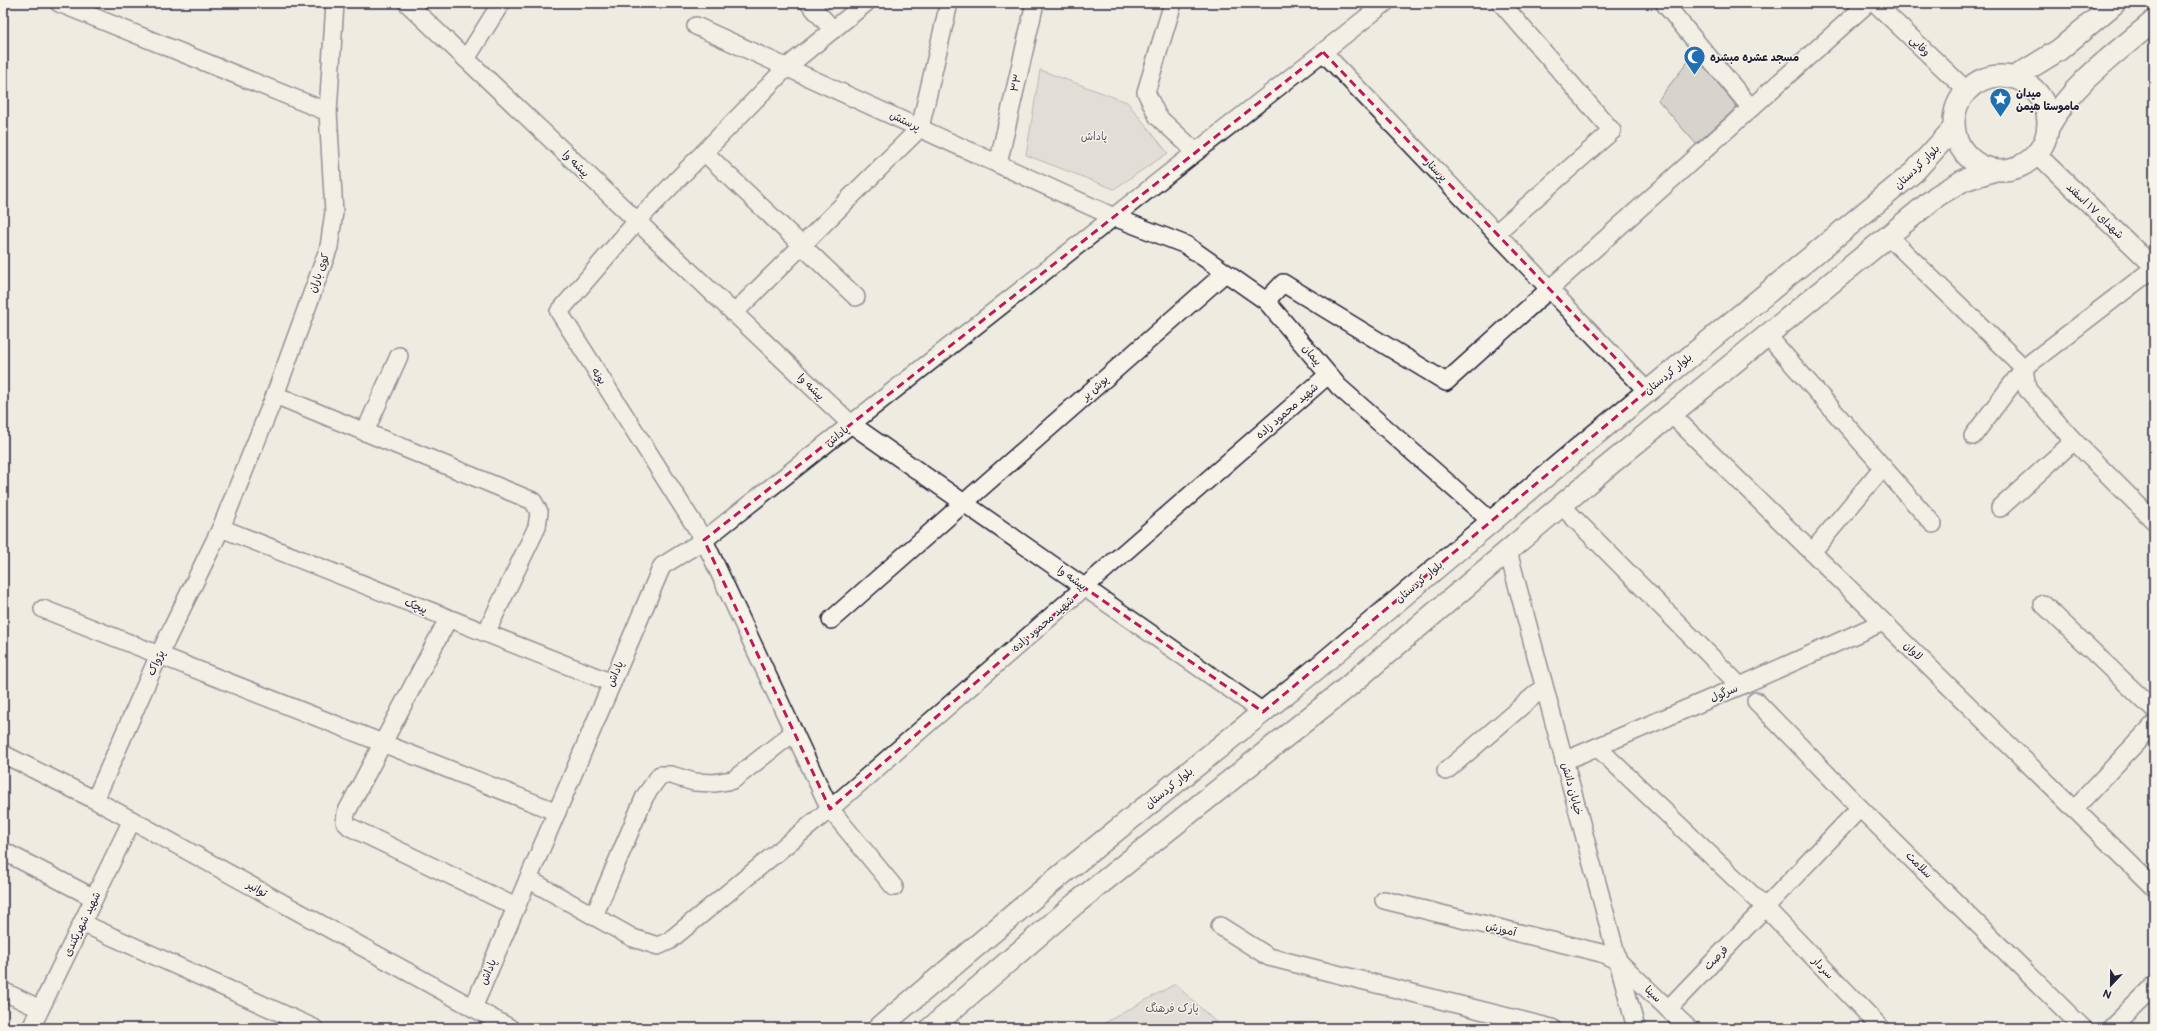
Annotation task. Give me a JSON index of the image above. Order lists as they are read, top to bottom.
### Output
{
  "streets": {
    "main road": ["بلوار کردستان"],
    "street": [
      "وفایی",
      "۳۳",
      "پرستش",
      "پیشه وا",
      "پرستار",
      "شهدای ۱۷ اسفند",
      "کوی باران",
      "پیمان",
      "پونه",
      "پوش پر",
      "شهید محمود زاده",
      "پاداش",
      "پیچک",
      "لاوان",
      "پژواک",
      "سرگول",
      "خیابان دانش",
      "سلامت",
      "توانیر",
      "شهید شهریکندی",
      "آموزش",
      "فرصت",
      "سردار",
      "سینا"
    ]
  },
  "crossings": [
    ["وفایی", "بلوار کردستان"],
    ["وفایی", "شهدای ۱۷ اسفند"],
    ["۳۳", "پرستش"],
    ["پرستش", "پیمان"],
    ["پرستش", "پاداش"],
    ["پیشه وا", "بلوار کردستان"],
    ["پیشه وا", "پونه"],
    ["پیشه وا", "پوش پر"],
    ["پیشه وا", "شهید محمود زاده"],
    ["پیشه وا", "پاداش"],
    ["بلوار کردستان", "پرستار"],
    ["بلوار کردستان", "شهدای ۱۷ اسفند"],
    ["بلوار کردستان", "پیمان"],
    ["پرستار", "پاداش"],
    ["کوی باران", "پیچک"],
    ["کوی باران", "پژواک"],
    ["پیمان", "پوش پر"],
    ["پیمان", "شهید محمود زاده"],
    ["پیمان", "پاداش"],
    ["پونه", "پاداش"],
    ["پاداش", "پیچک"],
    ["پاداش", "توانیر"],
    ["پیچک", "پژواک"],
    ["لاوان", "سرگول"],
    ["پژواک", "توانیر"],
    ["سرگول", "خیابان دانش"],
    ["سرگول", "سردار"],
    ["خیابان دانش", "آموزش"],
    ["خیابان دانش", "سینا"],
    ["سلامت", "فرصت"],
    ["توانیر", "شهید شهریکندی"],
    ["آموزش", "سینا"],
    ["فرصت", "سردار"],
    ["فرصت", "سینا"]
  ],
  "parks": ["پاداش", "پارک فرهنگ"],
  "places": {
    "mosque": ["مسجد عشره مبشره"],
    "place": ["میدان ماموستا هیمن"]
  },
  "north": "bottom"
}
